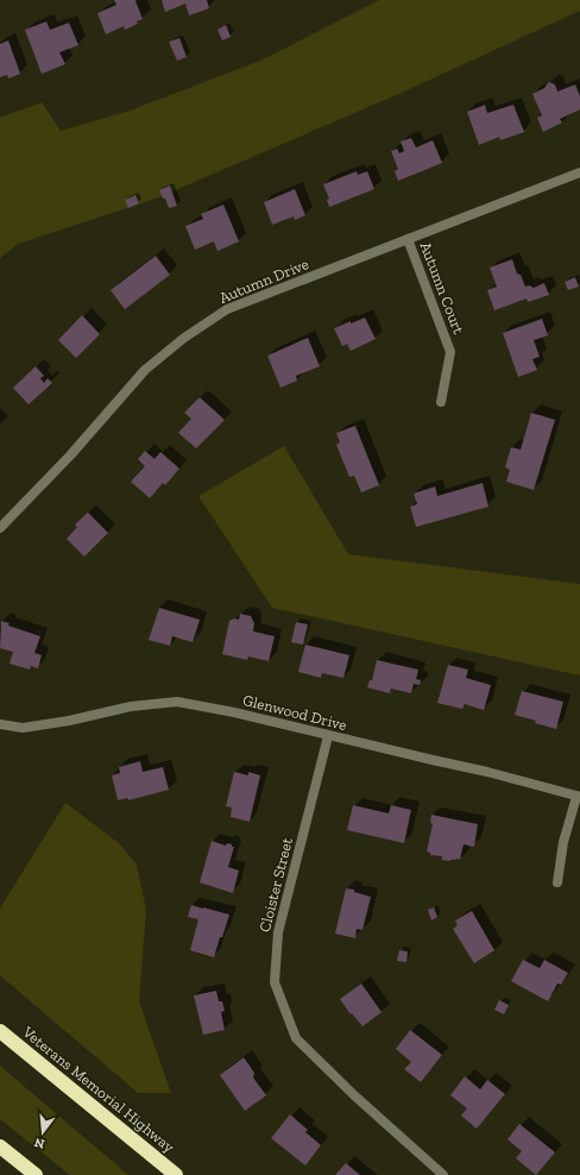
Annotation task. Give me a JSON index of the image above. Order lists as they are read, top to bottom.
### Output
{
  "streets": {
    "highway": ["Veterans Memorial Highway"],
    "street": [
      "Autumn Drive",
      "Autumn Court",
      "Glenwood Drive",
      "Cloister Street"
    ]
  },
  "crossings": [
    ["Autumn Drive", "Autumn Court"],
    ["Glenwood Drive", "Cloister Street"]
  ],
  "north": "bottom"
}
